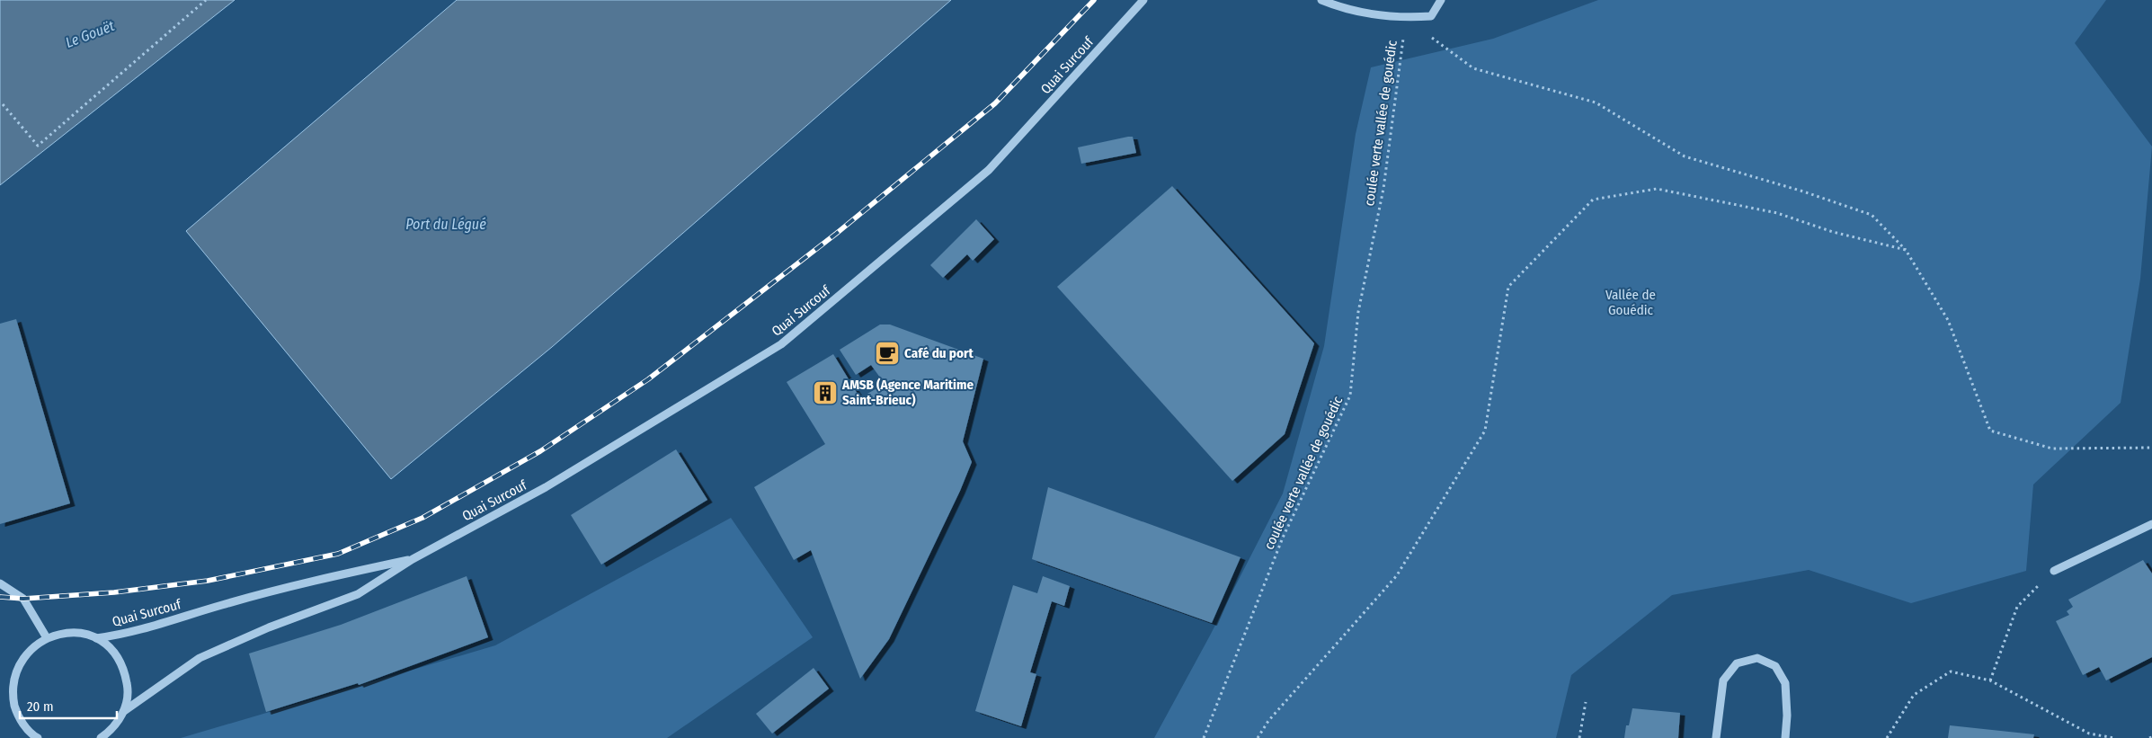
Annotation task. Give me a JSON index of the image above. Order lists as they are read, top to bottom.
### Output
{
  "streets": {
    "street": ["Quai Surcouf"],
    "path": ["coulée verte vallée de gouédic"]
  },
  "water": ["Le Gouët", "Port du Légué"],
  "parks": ["Vallée de Gouédic"],
  "places": {
    "cafe": ["Café du port"],
    "building": ["AMSB (Agence Maritime Saint-Brieuc)"]
  },
  "scale_bar": "20 m"
}
